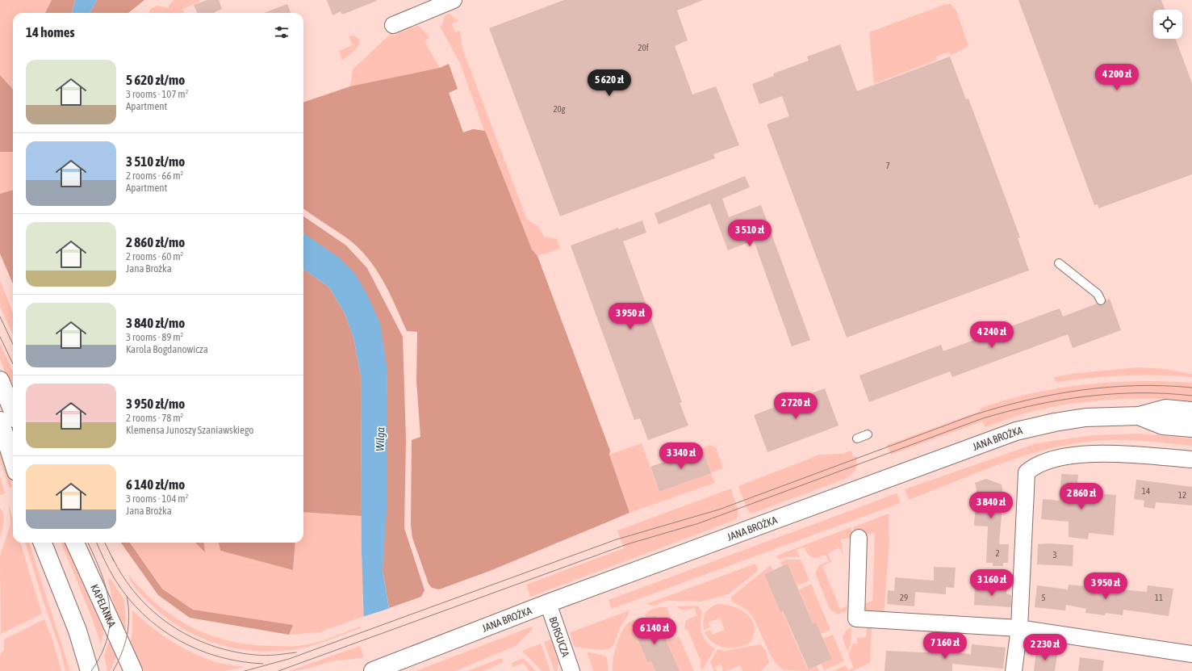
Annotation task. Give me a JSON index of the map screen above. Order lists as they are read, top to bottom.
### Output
{
  "streets": {
    "main road": ["JANA BROŻKA", "KAPELANKA"],
    "street": ["BORSUCZA"]
  },
  "crossings": [
    ["JANA BROŻKA", "BORSUCZA"]
  ],
  "water": ["Wilga"],
  "house_numbers": [
    "20f",
    "20g",
    "7",
    "14",
    "12",
    "2",
    "3",
    "29",
    "5",
    "11"
  ],
  "page": {
    "heading": "14 homes",
    "list": [
      {
        "name": "5 620 zł/mo",
        "note": "3 rooms · 107 m² · Apartment"
      },
      {
        "name": "3 510 zł/mo",
        "note": "2 rooms · 66 m² · Apartment"
      },
      {
        "name": "2 860 zł/mo",
        "note": "2 rooms · 60 m² · Jana Brożka"
      },
      {
        "name": "3 840 zł/mo",
        "note": "3 rooms · 89 m² · Karola Bogdanowicza"
      },
      {
        "name": "3 950 zł/mo",
        "note": "2 rooms · 78 m² · Klemensa Junoszy Szaniawskiego"
      },
      {
        "name": "6 140 zł/mo",
        "note": "3 rooms · 104 m² · Jana Brożka"
      }
    ],
    "price": [
      "4 200 zł",
      "5 620 zł",
      "3 510 zł",
      "3 950 zł",
      "4 240 zł",
      "2 720 zł",
      "3 340 zł",
      "2 860 zł",
      "3 840 zł",
      "3 160 zł",
      "3 950 zł",
      "6 140 zł",
      "7 160 zł",
      "2 230 zł"
    ]
  }
}
